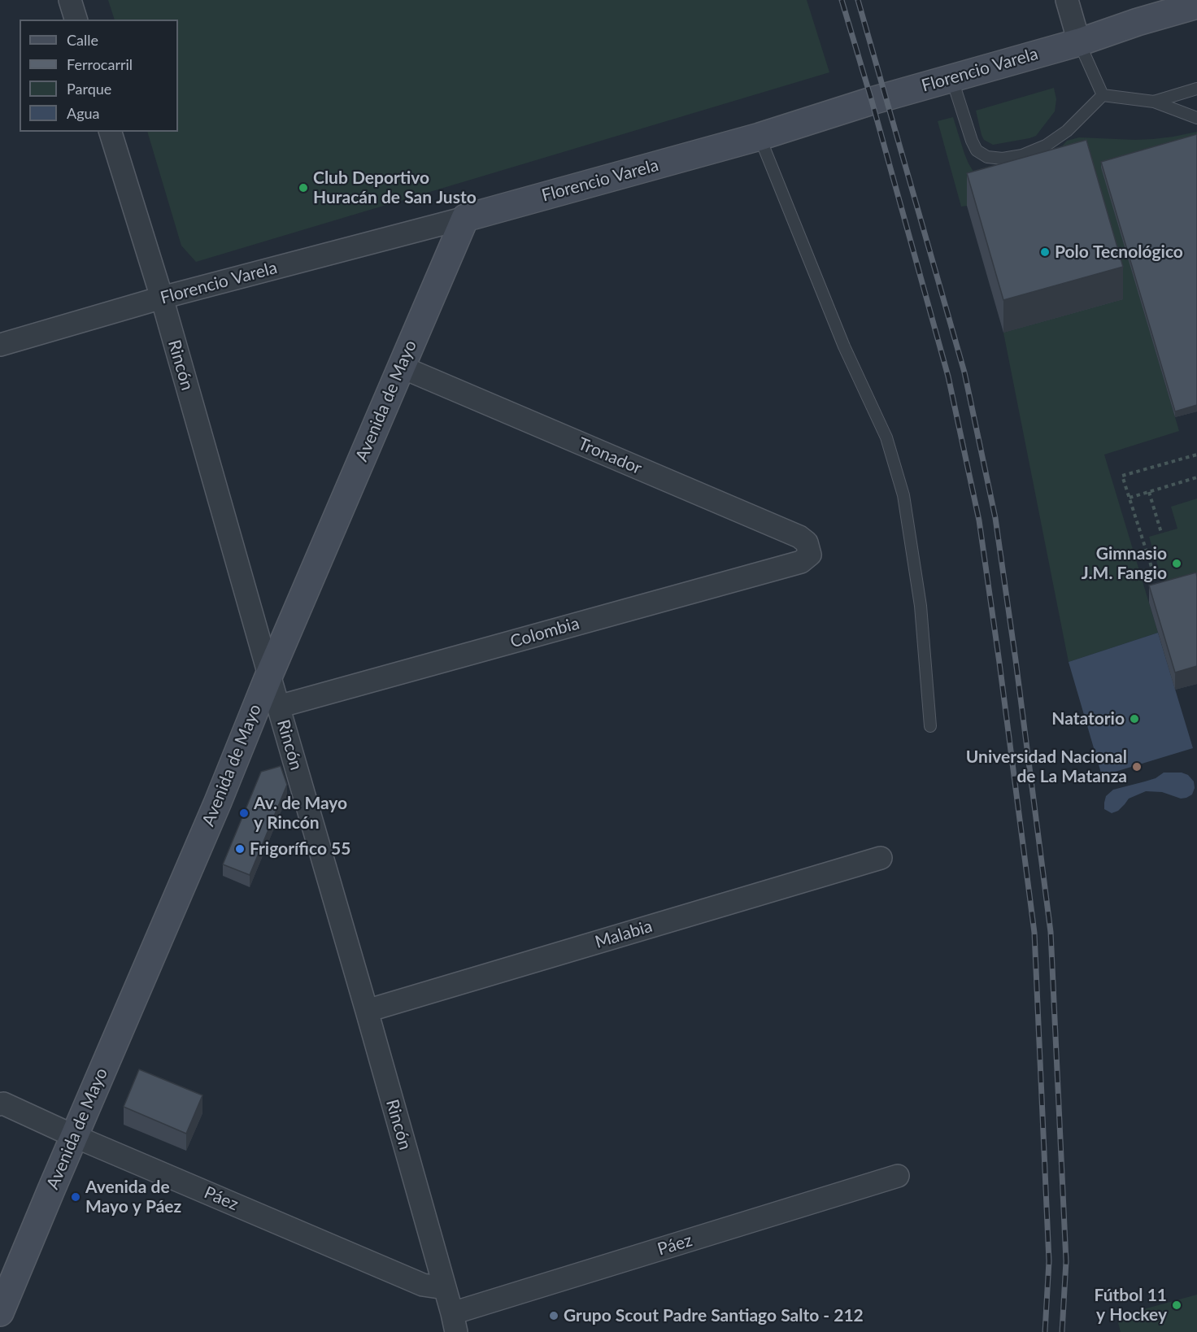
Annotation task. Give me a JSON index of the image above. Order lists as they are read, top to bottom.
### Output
{
  "streets": {
    "main road": ["Florencio Varela", "Avenida de Mayo"],
    "street": [
      "Rincón",
      "Tronador",
      "Colombia",
      "Malabia",
      "Páez"
    ]
  },
  "crossings": [
    ["Florencio Varela", "Rincón"],
    ["Florencio Varela", "Avenida de Mayo"],
    ["Rincón", "Avenida de Mayo"],
    ["Rincón", "Colombia"],
    ["Rincón", "Malabia"],
    ["Rincón", "Páez"],
    ["Avenida de Mayo", "Tronador"],
    ["Avenida de Mayo", "Páez"],
    ["Tronador", "Colombia"]
  ],
  "places": [
    "Club Deportivo Huracán de San Justo",
    "Polo Tecnológico",
    "Gimnasio J.M. Fangio",
    "Natatorio",
    "Universidad Nacional de La Matanza",
    "Av. de Mayo y Rincón",
    "Frigorífico 55",
    "Avenida de Mayo y Páez",
    "Fútbol 11 y Hockey",
    "Grupo Scout Padre Santiago Salto - 212"
  ],
  "legend": [
    "Calle",
    "Ferrocarril",
    "Parque",
    "Agua"
  ]
}
